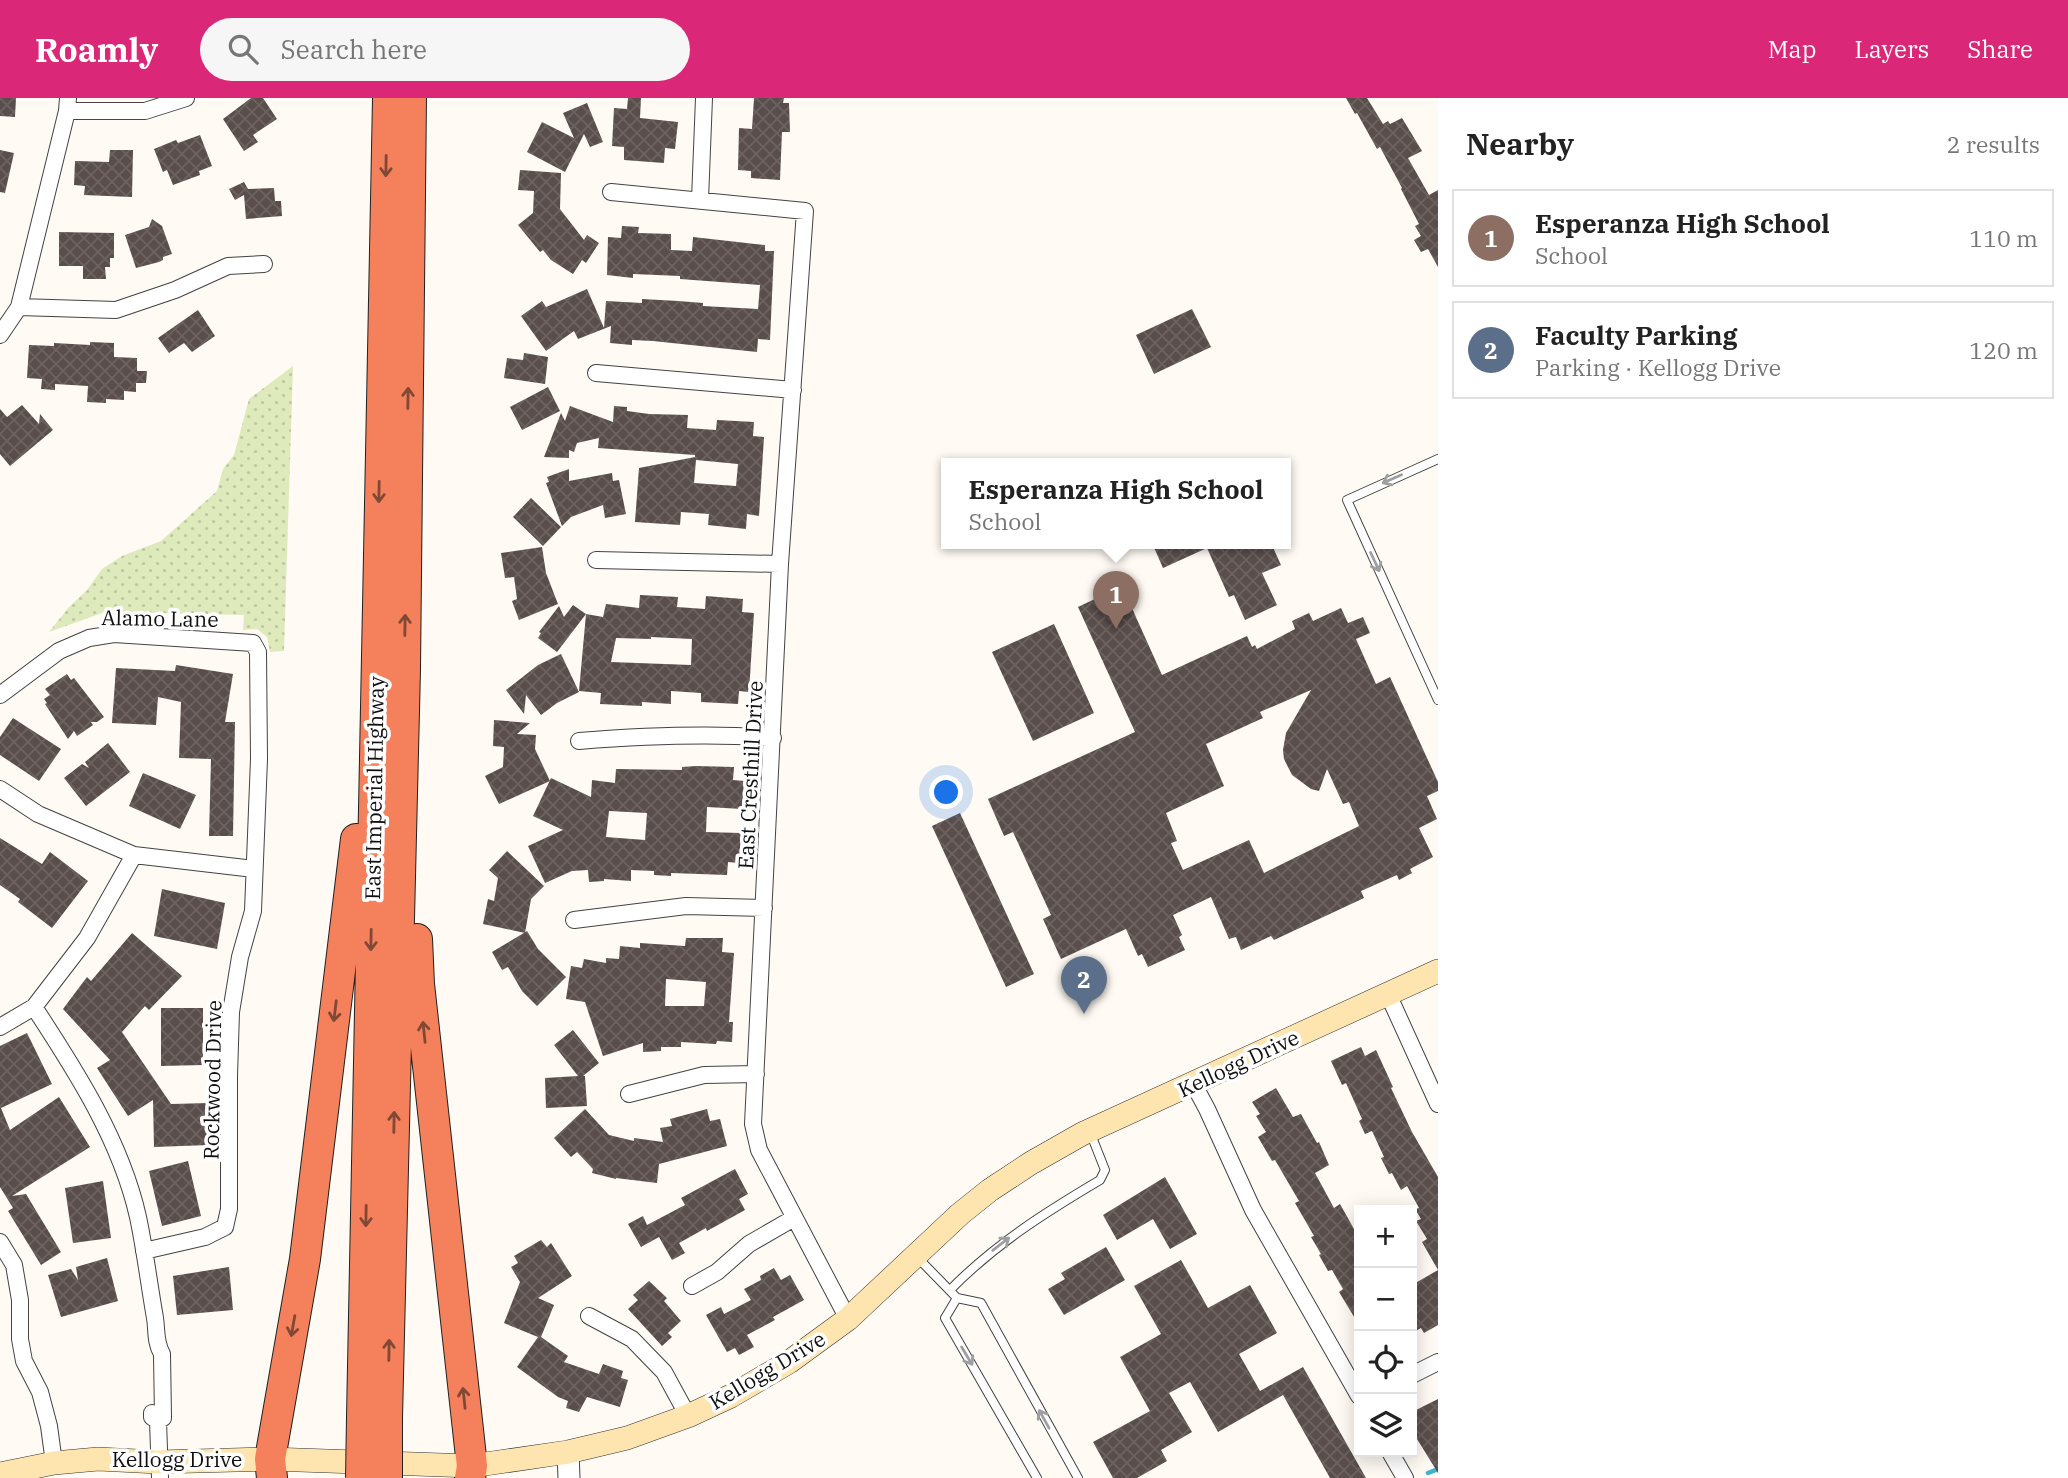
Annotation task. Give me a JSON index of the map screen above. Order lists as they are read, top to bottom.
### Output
{
  "streets": {
    "highway": ["East Imperial Highway"],
    "main road": ["Kellogg Drive"],
    "street": ["Alamo Lane", "East Cresthill Drive", "Rockwood Drive"]
  },
  "crossings": [
    ["Alamo Lane", "Rockwood Drive"],
    ["East Cresthill Drive", "Kellogg Drive"]
  ],
  "page": {
    "header": "Roamly",
    "search": "Search here",
    "nav": ["Map", "Layers", "Share"],
    "heading": ["Nearby", "2 results"],
    "list": [
      {
        "mark": "1",
        "name": "Esperanza High School",
        "note": "School",
        "value": "110 m"
      },
      {
        "mark": "2",
        "name": "Faculty Parking",
        "note": "Parking · Kellogg Drive",
        "value": "120 m"
      }
    ],
    "popup": ["Esperanza High School", "School"],
    "pins": ["1", "2"],
    "map_buttons": ["+", "−"]
  }
}
